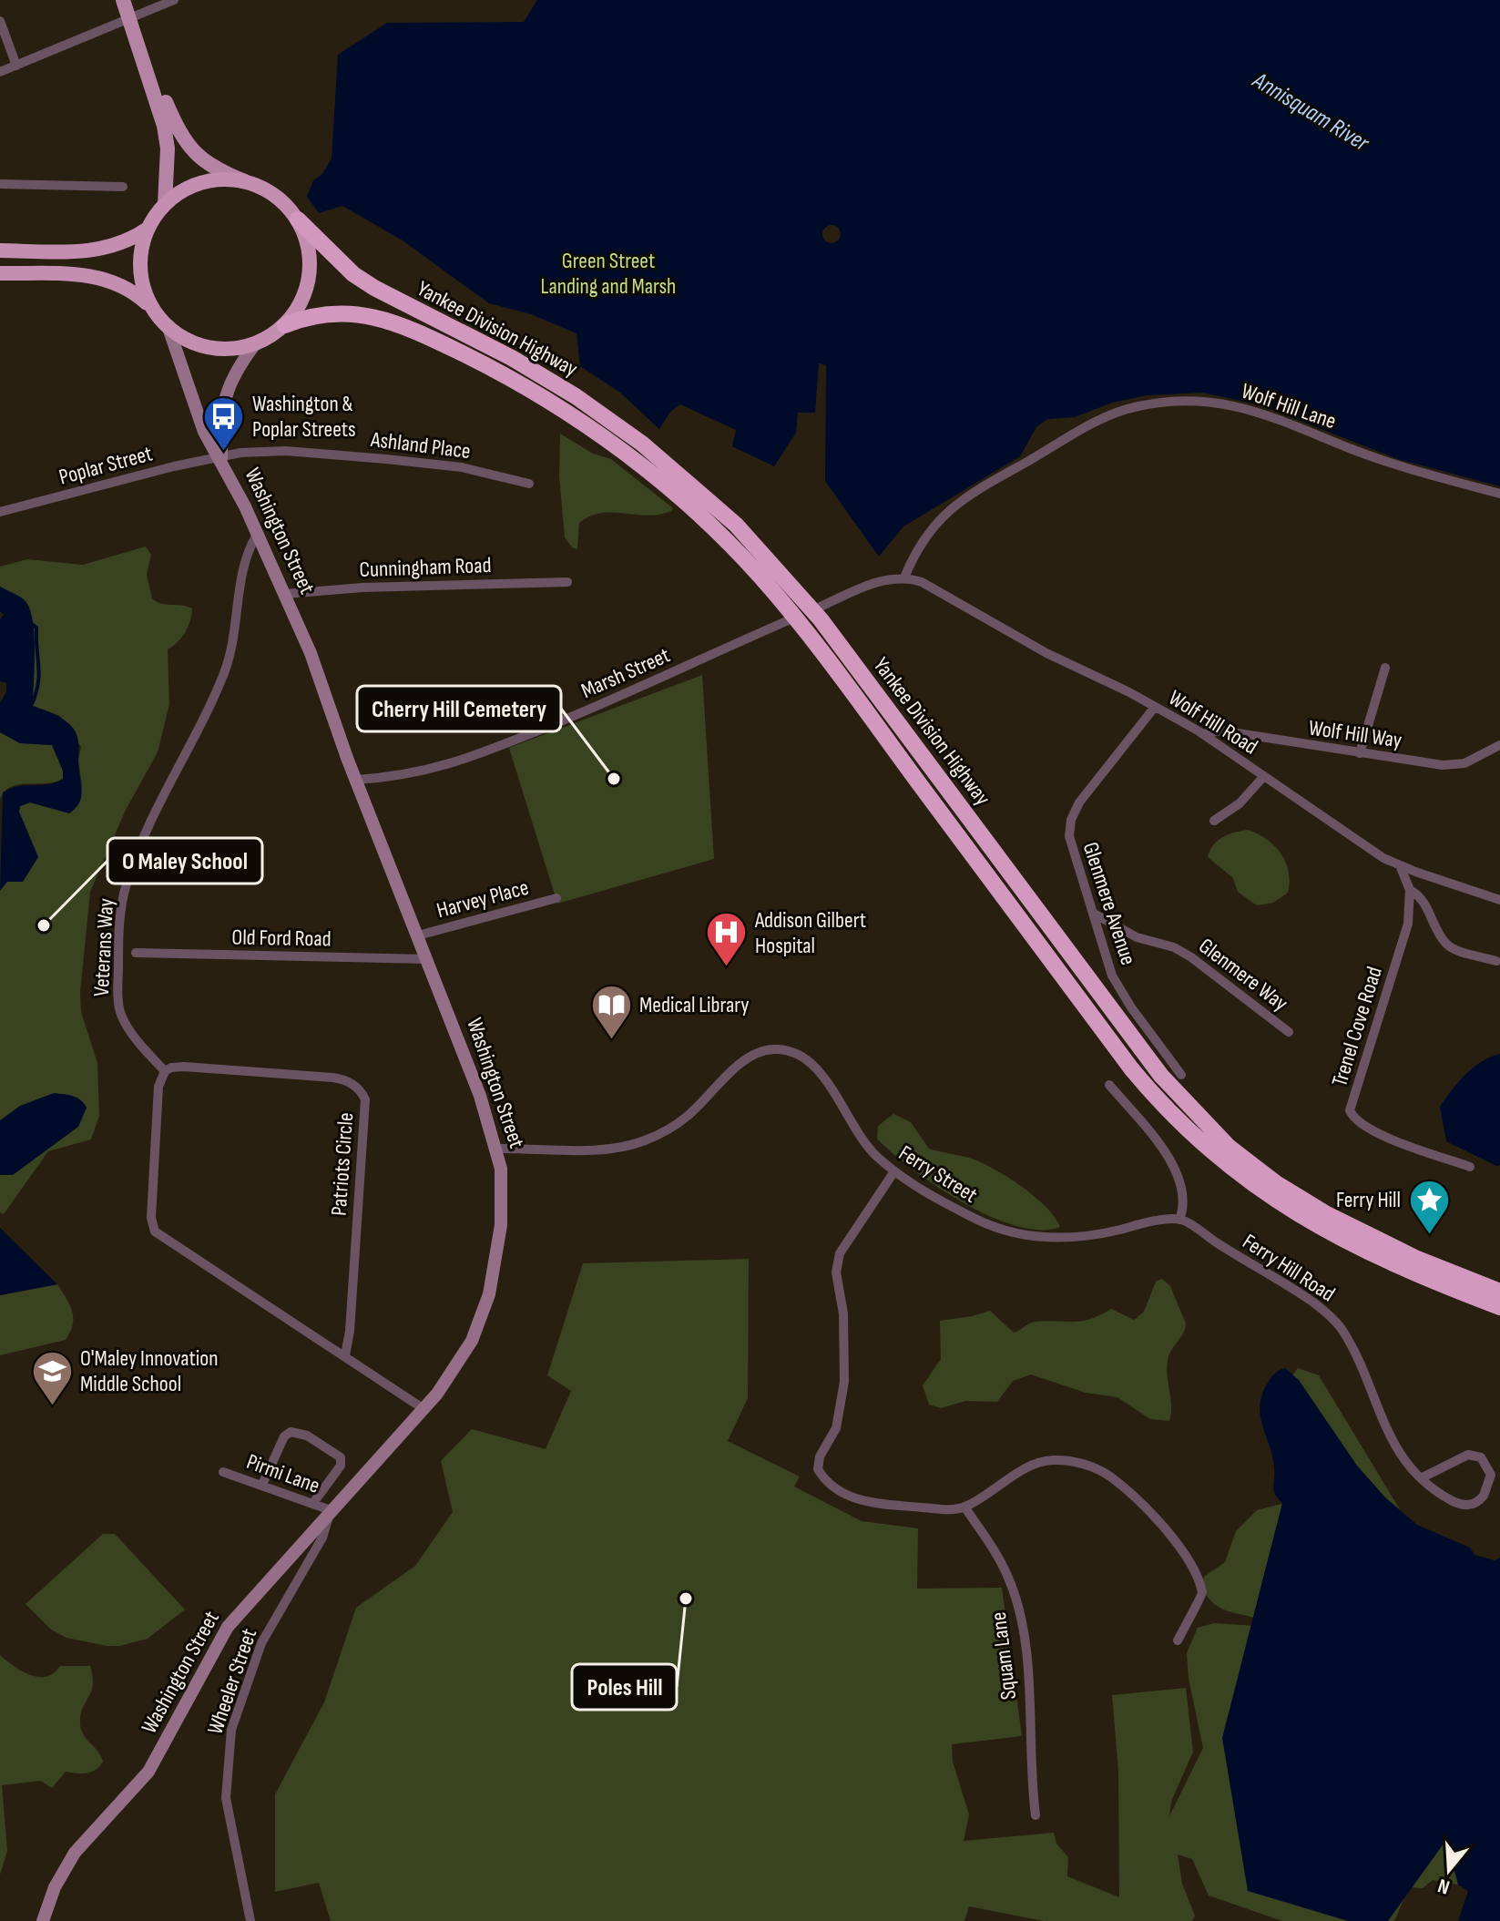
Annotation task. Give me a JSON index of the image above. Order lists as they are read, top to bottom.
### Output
{
  "streets": {
    "highway": ["Yankee Division Highway"],
    "main road": ["Washington Street"],
    "street": [
      "Wolf Hill Lane",
      "Ashland Place",
      "Poplar Street",
      "Cunningham Road",
      "Marsh Street",
      "Wolf Hill Road",
      "Wolf Hill Way",
      "Harvey Place",
      "Glenmere Avenue",
      "Old Ford Road",
      "Veterans Way",
      "Glenmere Way",
      "Trenel Cove Road",
      "Patriots Circle",
      "Ferry Street",
      "Ferry Hill Road",
      "Pirmi Lane",
      "Squam Lane",
      "Wheeler Street"
    ]
  },
  "crossings": [
    ["Yankee Division Highway", "Washington Street"],
    ["Wolf Hill Lane", "Marsh Street"],
    ["Wolf Hill Lane", "Wolf Hill Road"],
    ["Ashland Place", "Poplar Street"],
    ["Ashland Place", "Washington Street"],
    ["Poplar Street", "Washington Street"],
    ["Washington Street", "Cunningham Road"],
    ["Washington Street", "Marsh Street"],
    ["Washington Street", "Harvey Place"],
    ["Washington Street", "Old Ford Road"],
    ["Washington Street", "Veterans Way"],
    ["Washington Street", "Ferry Street"],
    ["Washington Street", "Pirmi Lane"],
    ["Washington Street", "Wheeler Street"],
    ["Marsh Street", "Wolf Hill Road"],
    ["Wolf Hill Road", "Wolf Hill Way"],
    ["Wolf Hill Road", "Glenmere Avenue"],
    ["Wolf Hill Road", "Trenel Cove Road"],
    ["Glenmere Avenue", "Glenmere Way"],
    ["Veterans Way", "Patriots Circle"],
    ["Ferry Street", "Ferry Hill Road"],
    ["Pirmi Lane", "Wheeler Street"]
  ],
  "water": ["Annisquam River"],
  "parks": ["Green Street Landing and Marsh"],
  "places": {
    "bus stop": ["Washington & Poplar Streets"],
    "other": ["Cherry Hill Cemetery", "O Maley School", "Poles Hill"],
    "hospital": ["Addison Gilbert Hospital"],
    "library": ["Medical Library"],
    "place": ["Ferry Hill"],
    "school or university": ["O'Maley Innovation Middle School"]
  },
  "north": "bottom"
}
